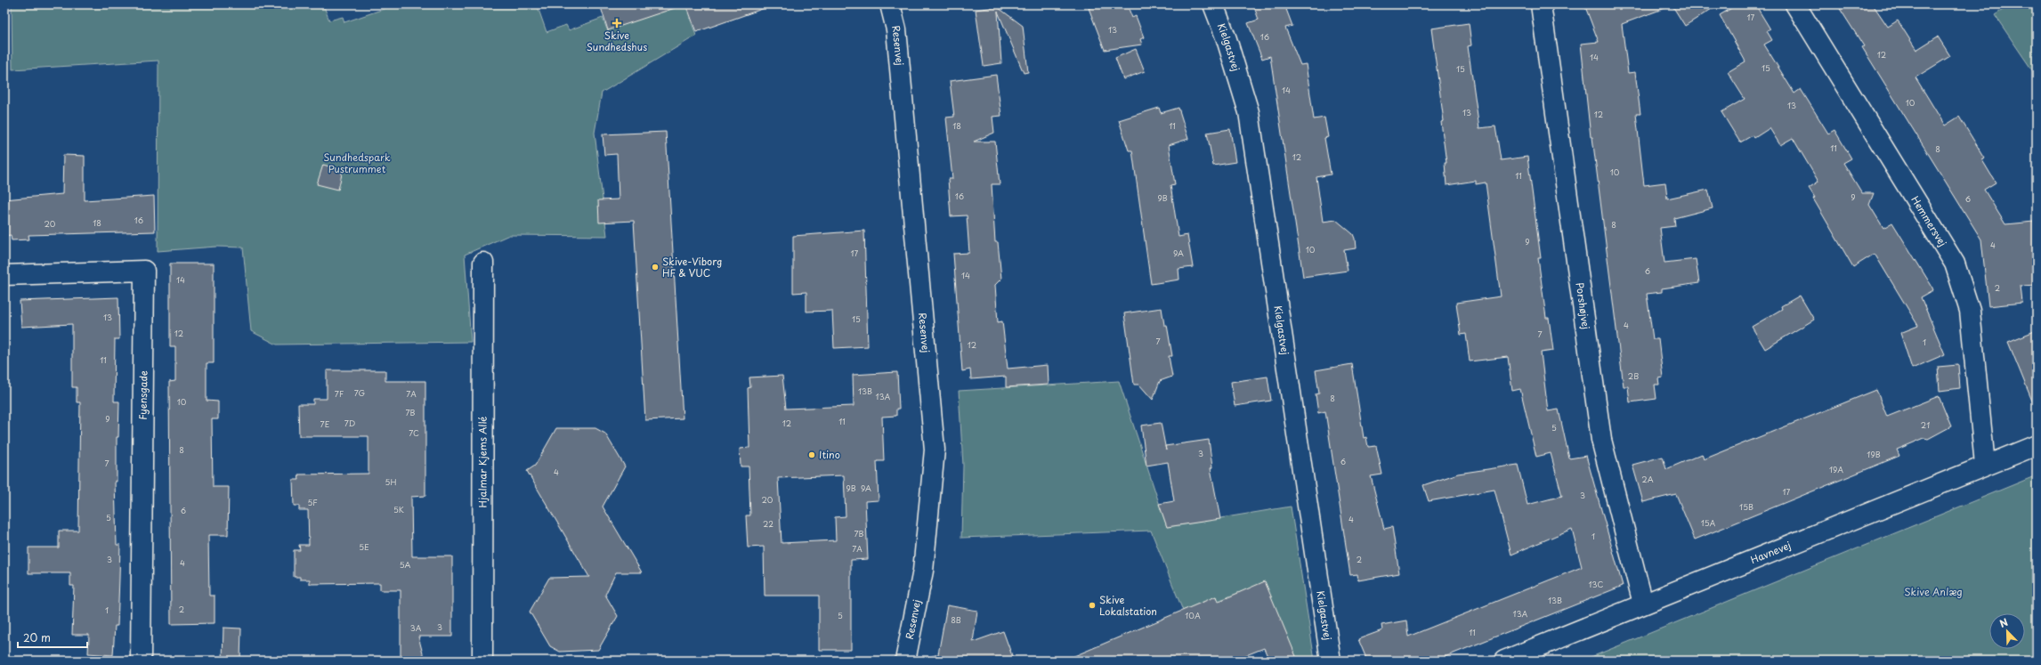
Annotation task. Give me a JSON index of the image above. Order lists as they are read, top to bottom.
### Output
{
  "streets": {
    "street": [
      "Resenvej",
      "Kielgastvej",
      "Hemmersvej",
      "Porshøjvej",
      "Fyensgade",
      "Hjalmar Kjems Allé",
      "Havnevej"
    ]
  },
  "crossings": [
    ["Hemmersvej", "Havnevej"],
    ["Porshøjvej", "Havnevej"]
  ],
  "parks": ["Sundhedspark Pustrummet", "Skive Anlæg"],
  "places": {
    "health": ["Skive Sundhedshus"],
    "other": ["Skive-Viborg HF & VUC", "Itino", "Skive Lokalstation"]
  },
  "house_numbers": [
    "17",
    "13",
    "16",
    "12",
    "14",
    "15",
    "15",
    "14",
    "10",
    "13",
    "13",
    "12",
    "18",
    "11",
    "11",
    "8",
    "12",
    "10",
    "11",
    "16",
    "9",
    "9B",
    "6",
    "16",
    "18",
    "20",
    "8",
    "9",
    "4",
    "10",
    "17",
    "9A",
    "6",
    "14",
    "14",
    "2",
    "13",
    "15",
    "4",
    "12",
    "7",
    "7",
    "1",
    "12",
    "11",
    "2B",
    "13B",
    "7G",
    "7F",
    "7A",
    "13A",
    "8",
    "10",
    "7B",
    "9",
    "11",
    "7D",
    "12",
    "7E",
    "21",
    "5",
    "7C",
    "8",
    "3",
    "19B",
    "6",
    "7",
    "19A",
    "4",
    "2A",
    "5H",
    "9B",
    "9A",
    "17",
    "3",
    "20",
    "5F",
    "15B",
    "5K",
    "6",
    "5",
    "4",
    "15A",
    "22",
    "7B",
    "1",
    "5E",
    "7A",
    "3",
    "2",
    "4",
    "5A",
    "13C",
    "13B",
    "2",
    "1",
    "13A",
    "5",
    "10A",
    "8B",
    "3",
    "3A",
    "11"
  ],
  "scale_bar": "20 m",
  "north": "top left"
}
